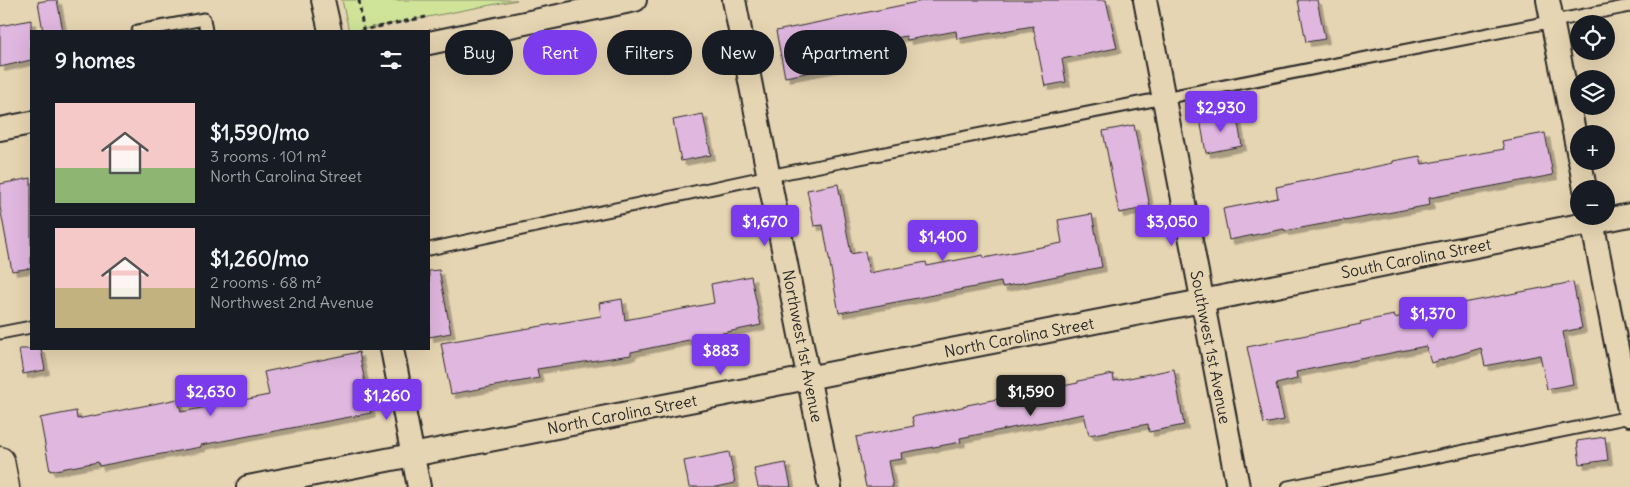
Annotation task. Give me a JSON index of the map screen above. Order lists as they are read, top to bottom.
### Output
{
  "streets": {
    "street": [
      "South Carolina Street",
      "North Carolina Street",
      "Northwest 1st Avenue",
      "Southwest 1st Avenue"
    ]
  },
  "crossings": [
    ["South Carolina Street", "North Carolina Street"],
    ["South Carolina Street", "Southwest 1st Avenue"],
    ["North Carolina Street", "Northwest 1st Avenue"],
    ["North Carolina Street", "Southwest 1st Avenue"]
  ],
  "page": {
    "map_buttons": ["+", "−"],
    "chip": [
      "Buy",
      "Rent",
      "Filters",
      "New",
      "Apartment"
    ],
    "heading": "9 homes",
    "list": [
      {
        "name": "$1,590/mo",
        "note": "3 rooms · 101 m² · North Carolina Street"
      },
      {
        "name": "$1,260/mo",
        "note": "2 rooms · 68 m² · Northwest 2nd Avenue"
      }
    ],
    "price": [
      "$2,930",
      "$1,670",
      "$3,050",
      "$1,400",
      "$1,370",
      "$883",
      "$2,630",
      "$1,590",
      "$1,260"
    ]
  }
}
